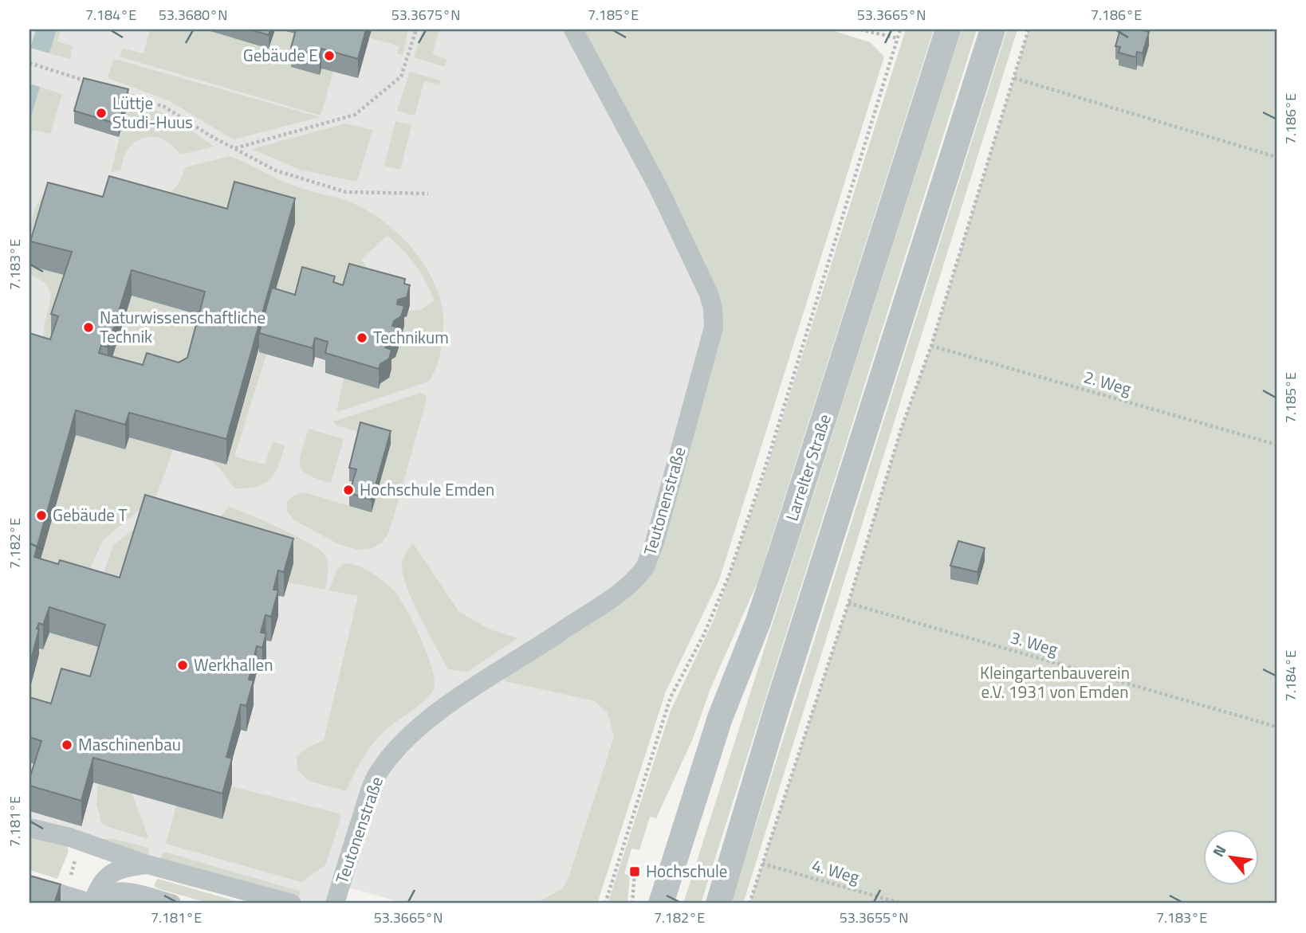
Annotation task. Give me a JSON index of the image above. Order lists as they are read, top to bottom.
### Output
{
  "streets": {
    "street": ["Larrelter Straße", "Teutonenstraße"],
    "path": ["2. Weg", "3. Weg", "4. Weg"]
  },
  "parks": ["Kleingartenbauverein e.V. 1931 von Emden"],
  "places": {
    "other": [
      "Gebäude E",
      "Lüttje Studi-Huus",
      "Naturwissenschaftliche Technik",
      "Technikum",
      "Hochschule Emden",
      "Gebäude T",
      "Werkhallen",
      "Maschinenbau"
    ],
    "transit": ["Hochschule"]
  },
  "north": "top left",
  "coordinates": [
    "7.184°E",
    "53.3680°N",
    "53.3675°N",
    "7.185°E",
    "53.3665°N",
    "7.186°E",
    "7.183°E",
    "7.182°E",
    "7.181°E",
    "53.3655°N"
  ]
}
